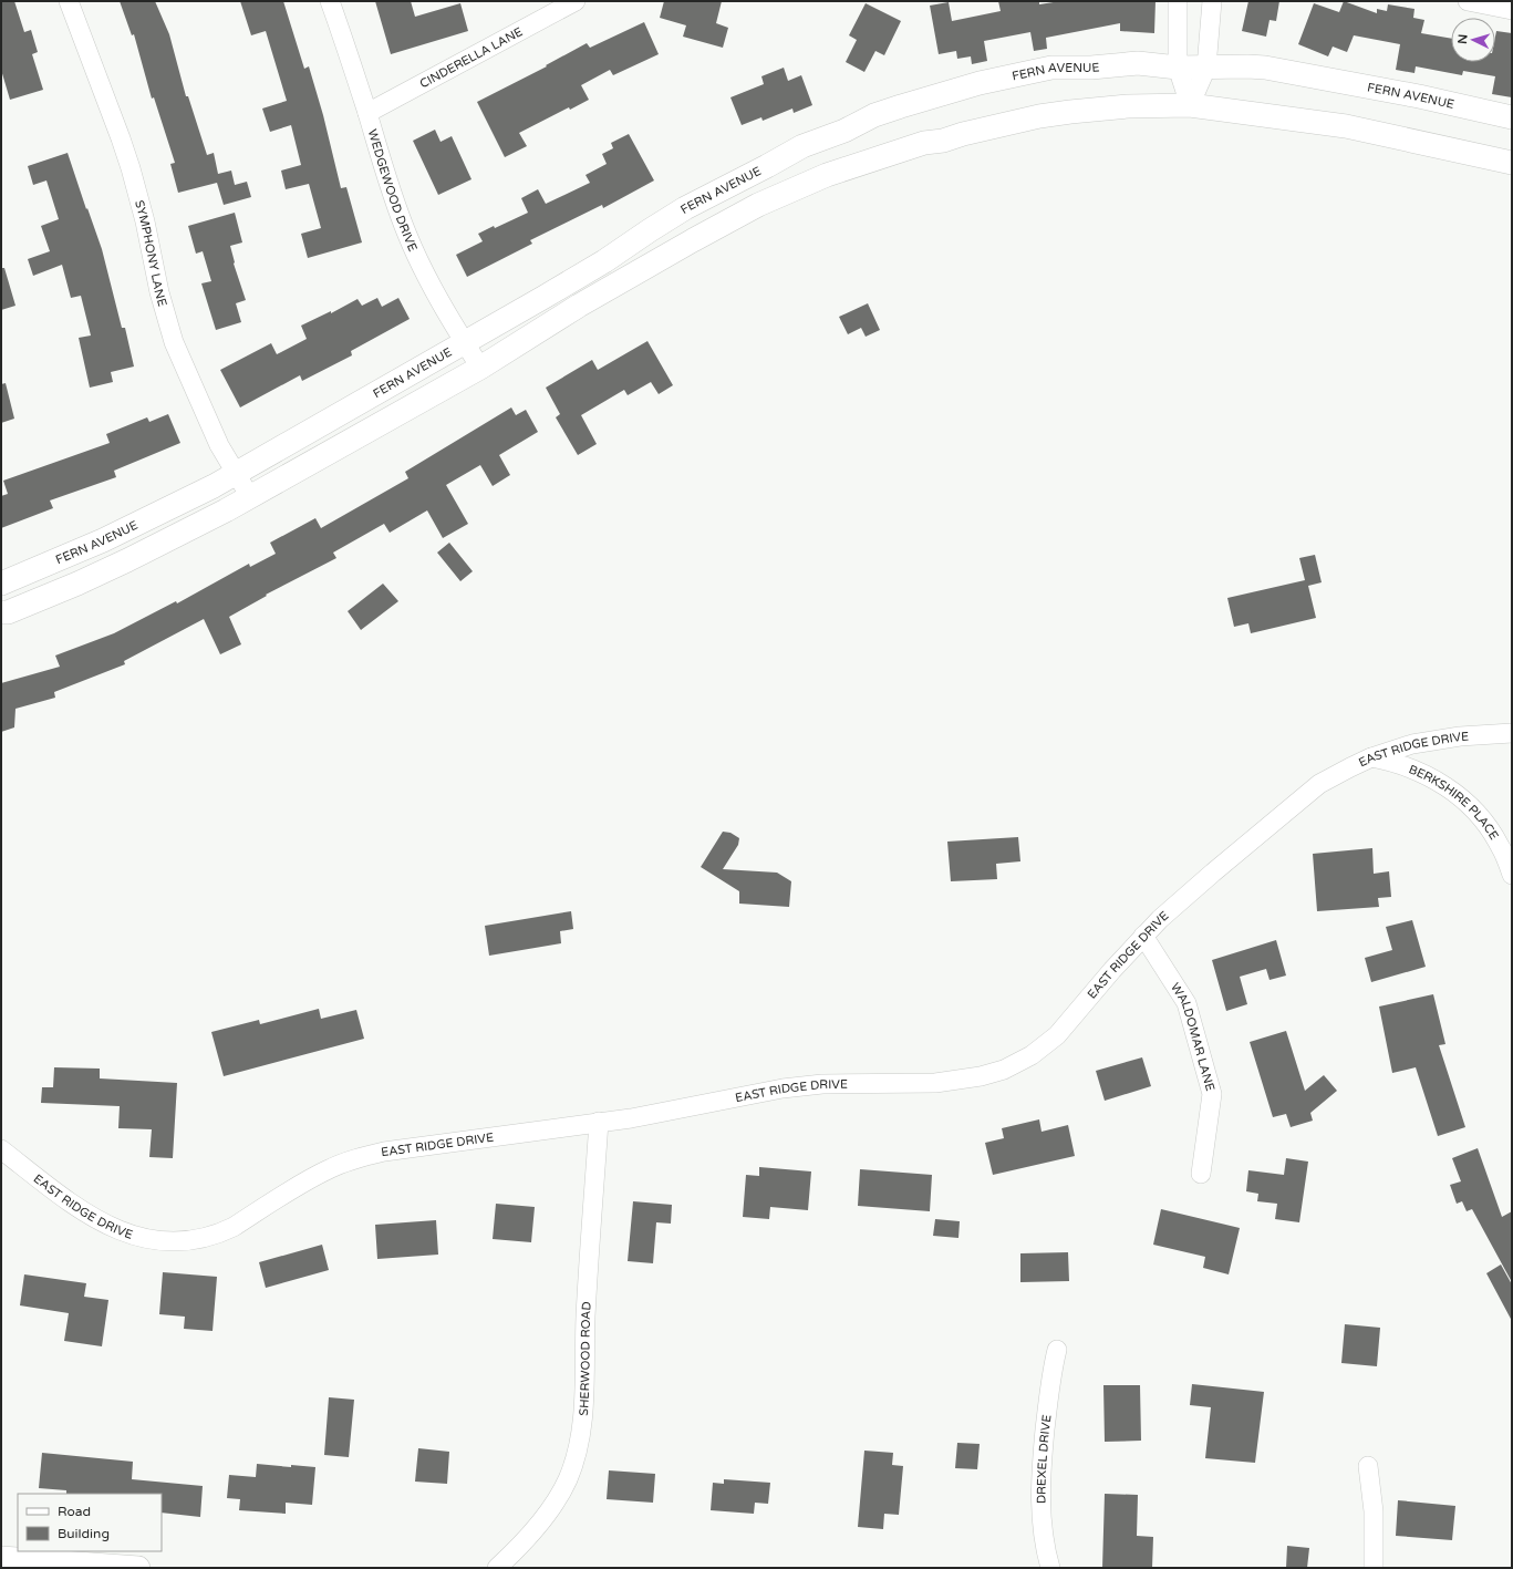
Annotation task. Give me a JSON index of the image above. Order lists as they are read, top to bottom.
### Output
{
  "streets": {
    "street": [
      "CINDERELLA LANE",
      "FERN AVENUE",
      "WEDGEWOOD DRIVE",
      "SYMPHONY LANE",
      "EAST RIDGE DRIVE",
      "BERKSHIRE PLACE",
      "WALDOMAR LANE",
      "SHERWOOD ROAD",
      "DREXEL DRIVE"
    ]
  },
  "crossings": [
    ["CINDERELLA LANE", "WEDGEWOOD DRIVE"],
    ["FERN AVENUE", "WEDGEWOOD DRIVE"],
    ["FERN AVENUE", "SYMPHONY LANE"],
    ["EAST RIDGE DRIVE", "BERKSHIRE PLACE"],
    ["EAST RIDGE DRIVE", "WALDOMAR LANE"],
    ["EAST RIDGE DRIVE", "SHERWOOD ROAD"]
  ],
  "legend": ["Road", "Building"],
  "north": "left"
}
